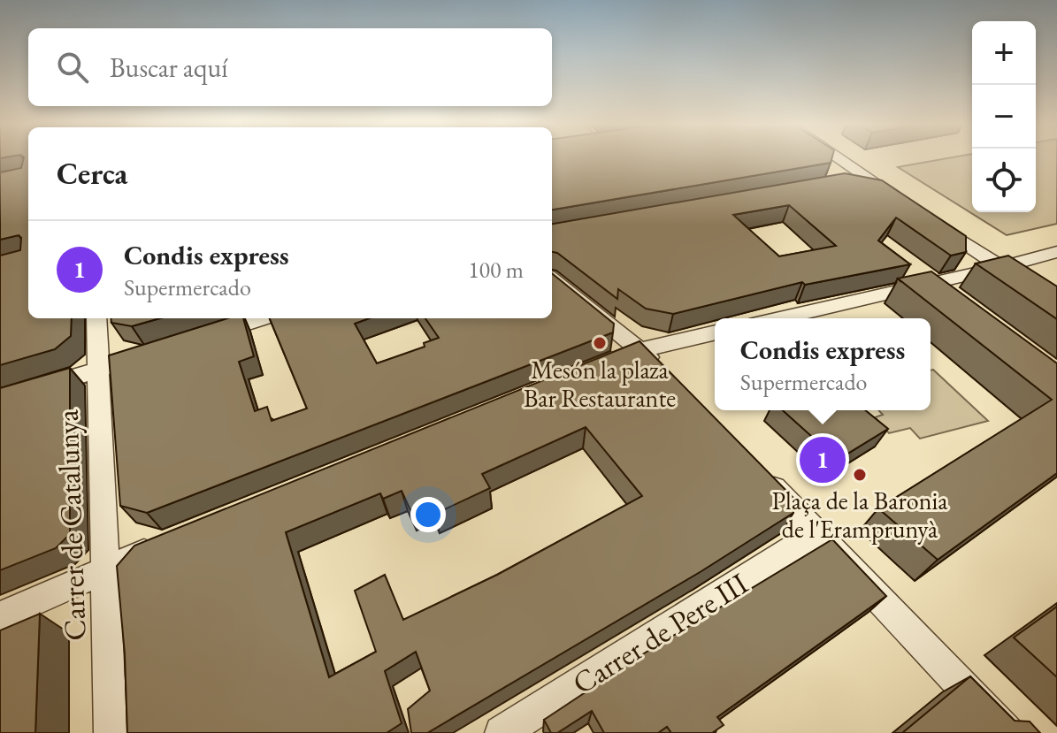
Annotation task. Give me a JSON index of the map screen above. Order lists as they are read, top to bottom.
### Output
{
  "streets": {
    "street": ["Carrer de Catalunya", "Carrer de Pere III"]
  },
  "places": ["Mesón la plaza Bar Restaurante", "Plaça de la Baronia de l'Eramprunyà"],
  "page": {
    "map_buttons": ["+", "−"],
    "search": "Buscar aquí",
    "heading": "Cerca",
    "list": [
      {
        "mark": "1",
        "name": "Condis express",
        "note": "Supermercado",
        "value": "100 m"
      }
    ],
    "popup": ["Condis express", "Supermercado"],
    "pins": "1"
  }
}
